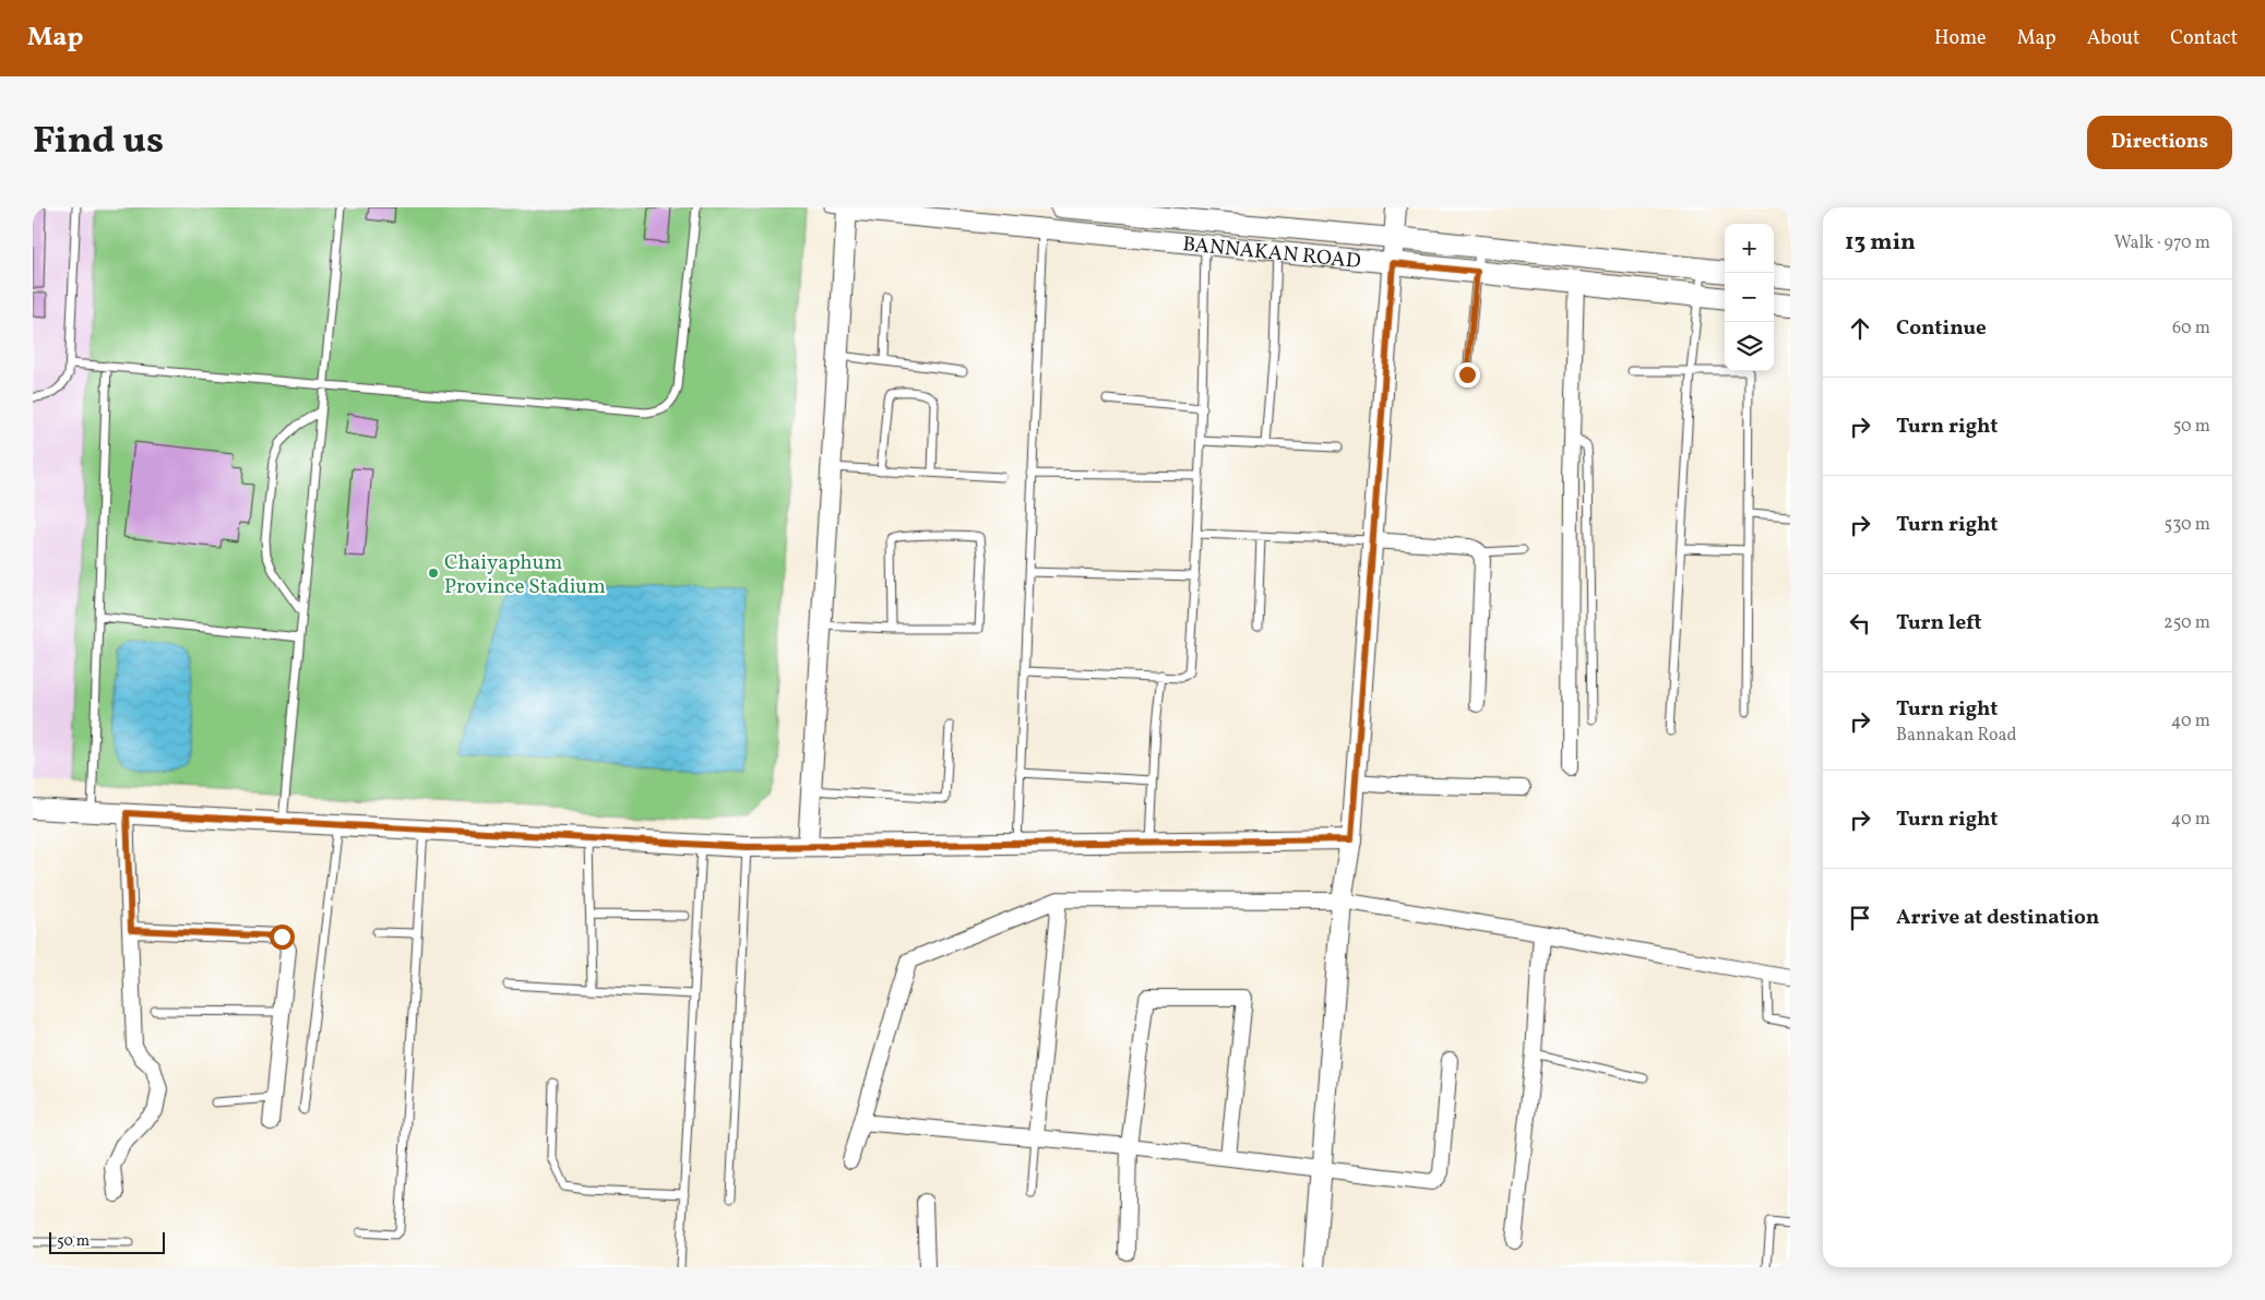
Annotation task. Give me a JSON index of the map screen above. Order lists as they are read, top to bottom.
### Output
{
  "streets": {
    "main road": ["BANNAKAN ROAD"]
  },
  "places": ["Chaiyaphum Province Stadium"],
  "scale_bar": "50 m",
  "page": {
    "header": "Map",
    "nav": [
      "Home",
      "Map",
      "About",
      "Contact"
    ],
    "title": "Find us",
    "buttons": "Directions",
    "heading": ["13 min", "Walk · 970 m"],
    "map_buttons": ["+", "−"],
    "list": [
      ["Continue", "60 m"],
      ["Turn right", "50 m"],
      ["Turn right", "530 m"],
      ["Turn left", "250 m"],
      ["Turn right", "Bannakan Road", "40 m"],
      ["Turn right", "40 m"],
      "Arrive at destination"
    ],
    "scale": "50 m"
  }
}
